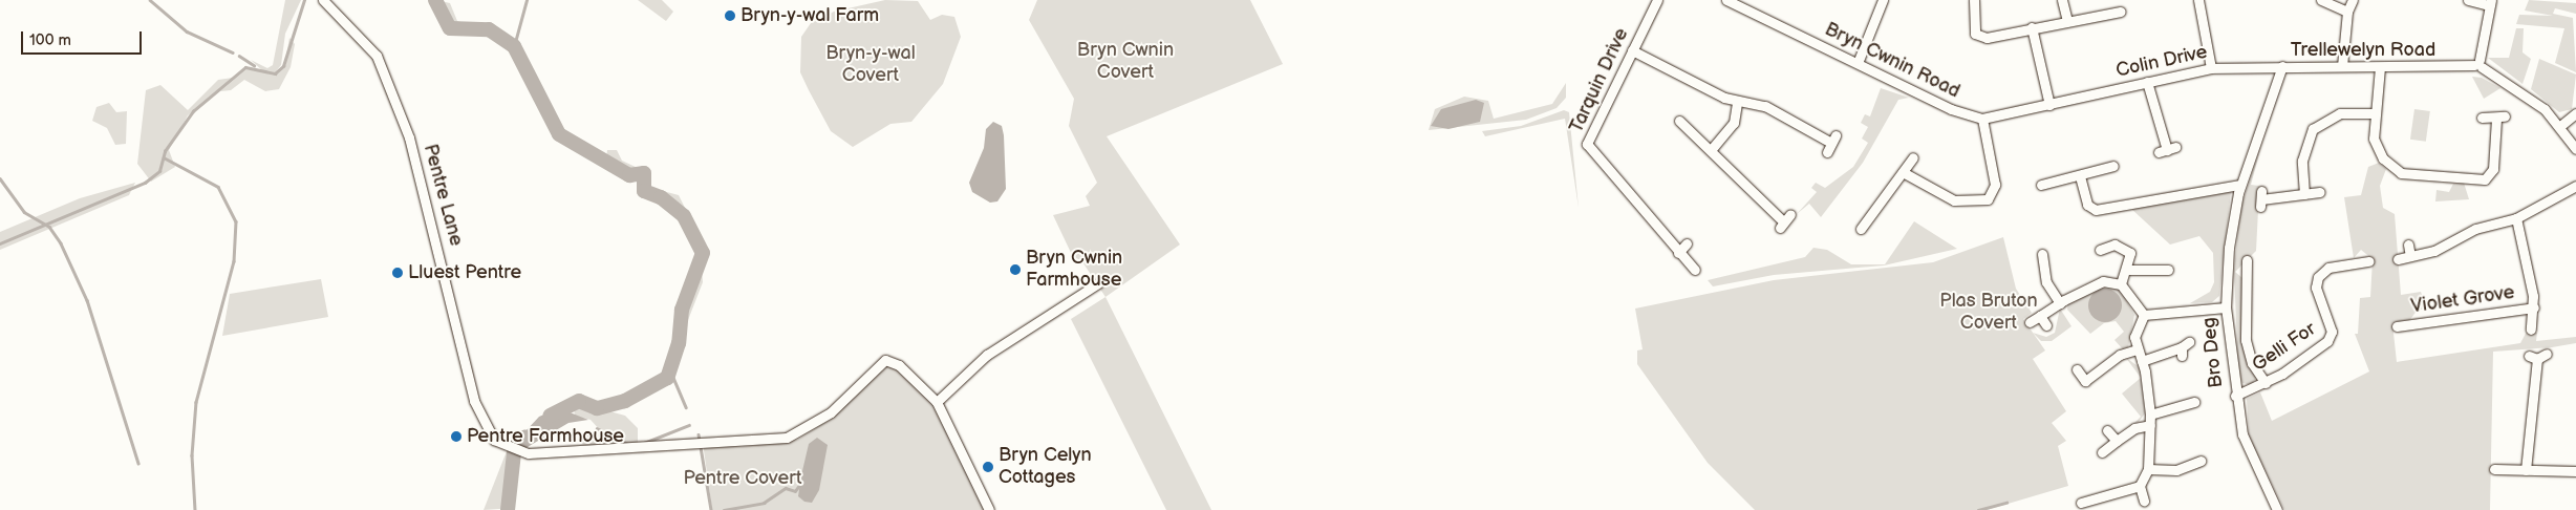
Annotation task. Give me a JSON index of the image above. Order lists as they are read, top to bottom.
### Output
{
  "streets": {
    "street": [
      "Trellewelyn Road",
      "Bryn Cwnin Road",
      "Colin Drive",
      "Tarquin Drive",
      "Pentre Lane",
      "Violet Grove",
      "Gelli For",
      "Bro Deg"
    ]
  },
  "crossings": [
    ["Trellewelyn Road", "Colin Drive"],
    ["Trellewelyn Road", "Bro Deg"],
    ["Bryn Cwnin Road", "Colin Drive"],
    ["Gelli For", "Bro Deg"]
  ],
  "parks": [
    "Bryn Cwnin Covert",
    "Bryn-y-wal Covert",
    "Plas Bruton Covert",
    "Pentre Covert"
  ],
  "places": [
    "Bryn-y-wal Farm",
    "Bryn Cwnin Farmhouse",
    "Lluest Pentre",
    "Pentre Farmhouse",
    "Bryn Celyn Cottages"
  ],
  "scale_bar": "100 m"
}
